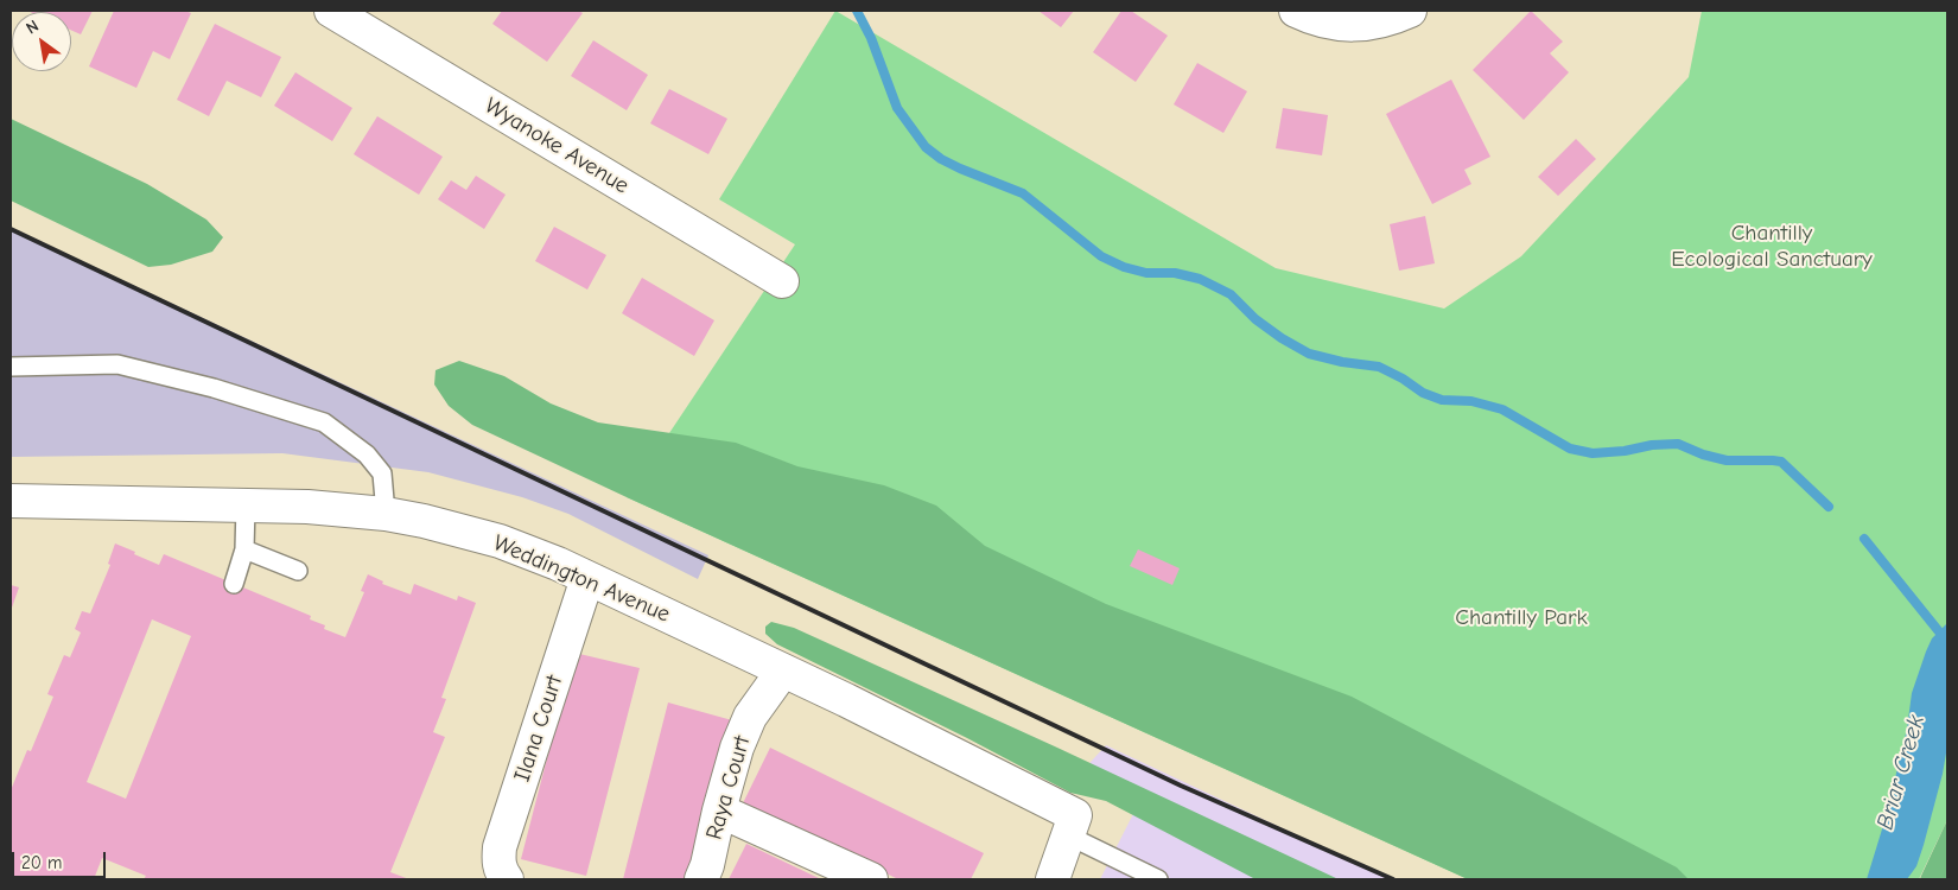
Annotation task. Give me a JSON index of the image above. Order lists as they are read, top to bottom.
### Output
{
  "streets": {
    "street": [
      "Wyanoke Avenue",
      "Weddington Avenue",
      "Ilana Court",
      "Raya Court"
    ]
  },
  "crossings": [
    ["Weddington Avenue", "Ilana Court"],
    ["Weddington Avenue", "Raya Court"]
  ],
  "water": ["Briar Creek"],
  "parks": ["Chantilly Ecological Sanctuary", "Chantilly Park"],
  "scale_bar": "20 m",
  "north": "top left"
}
